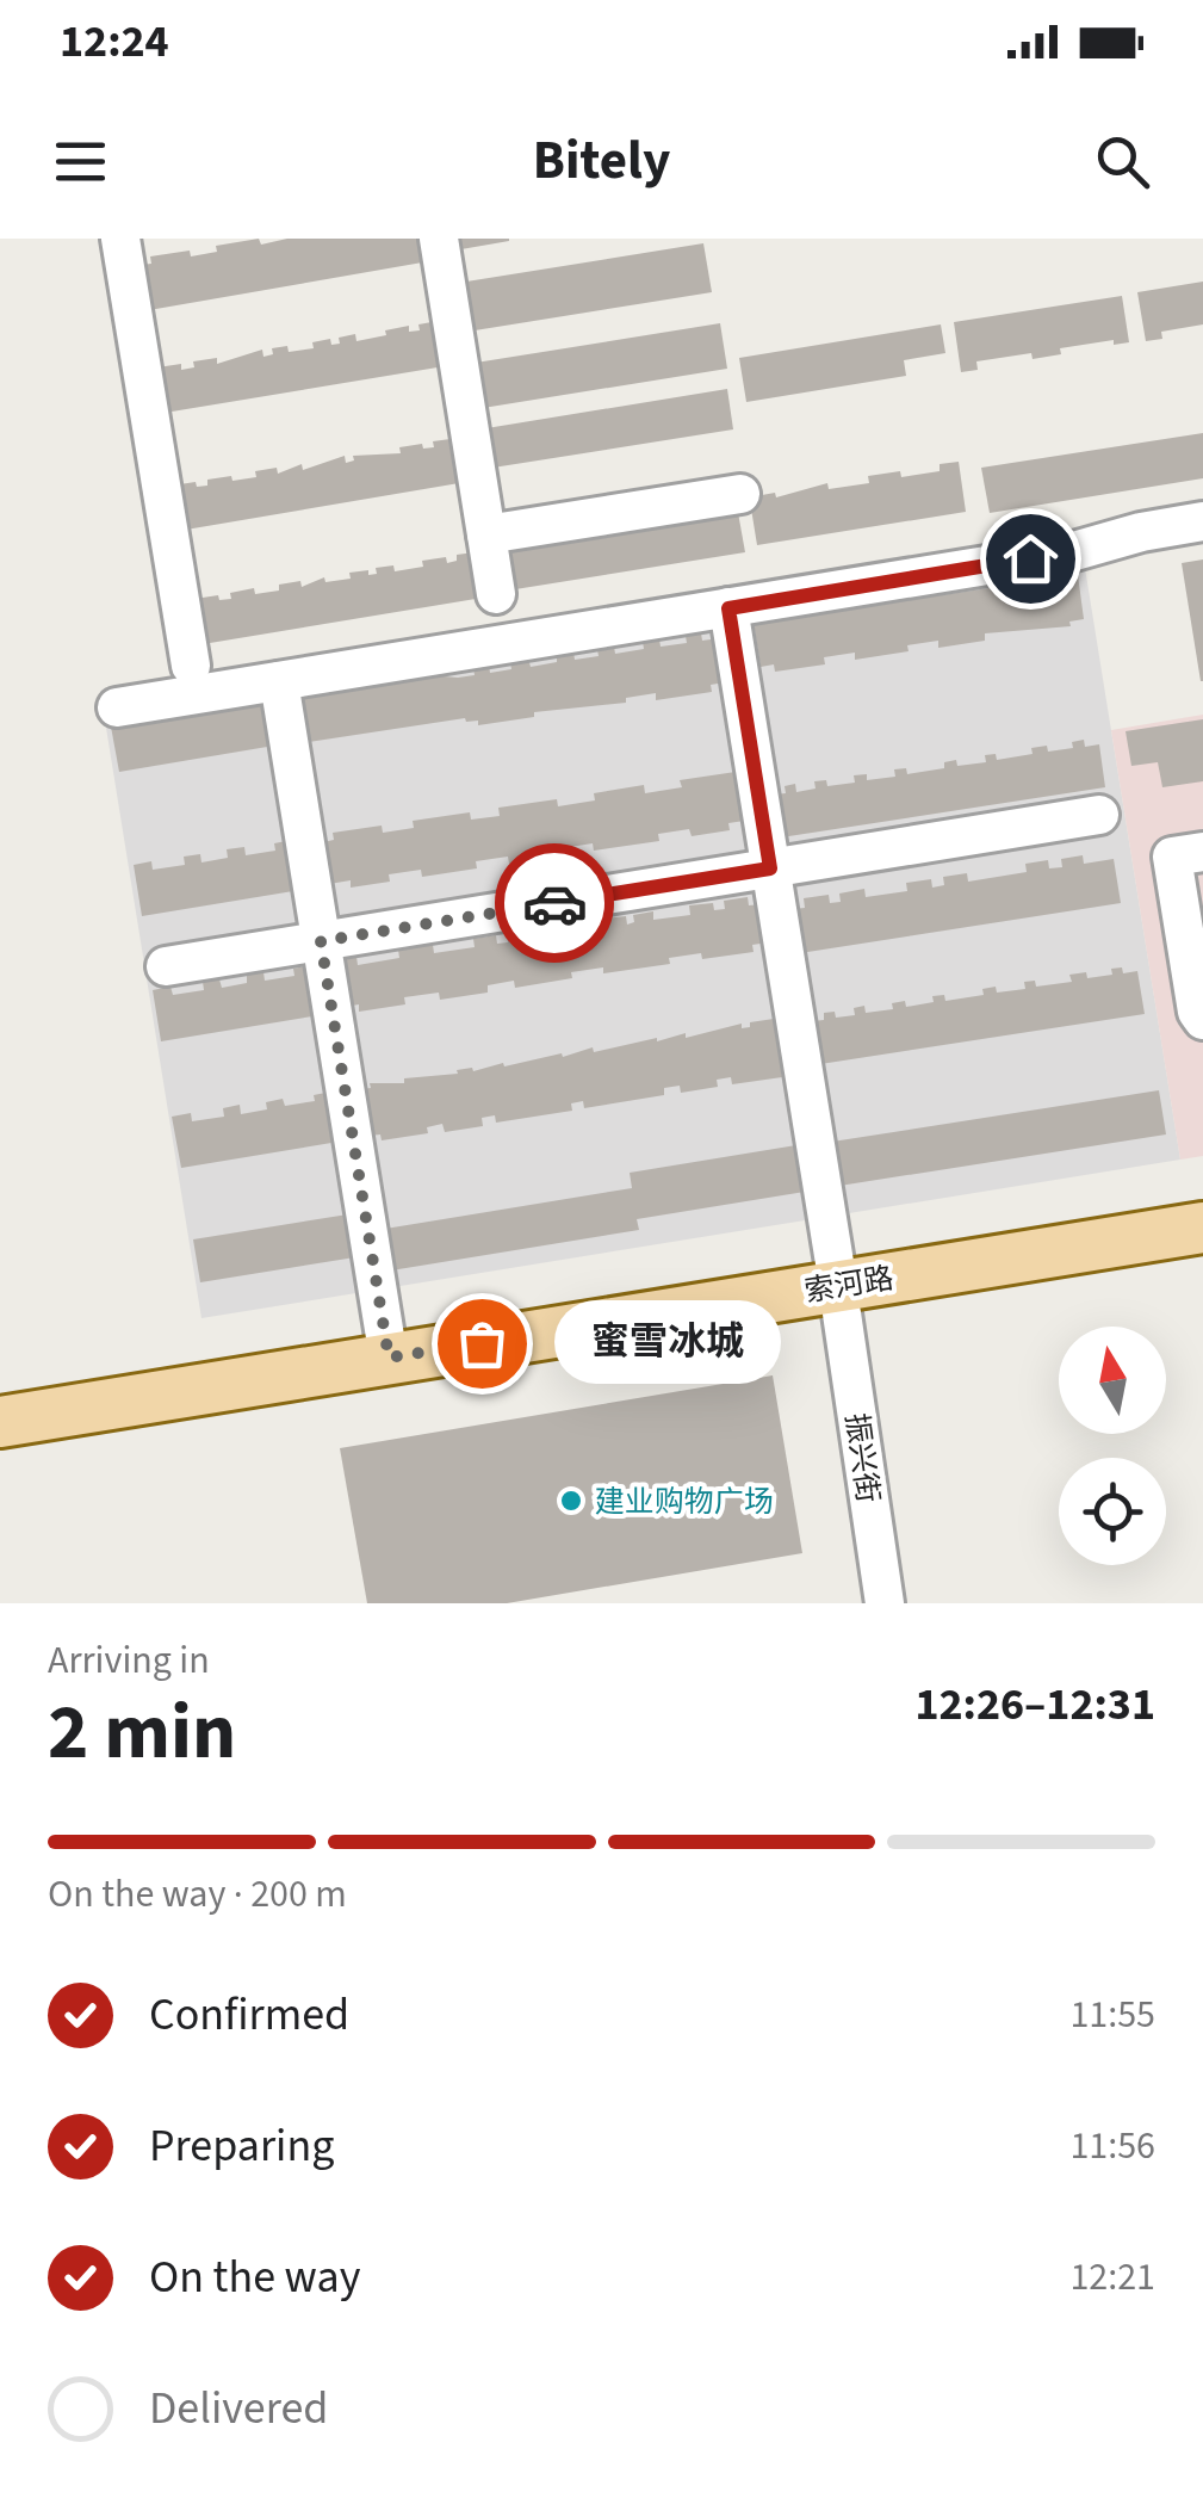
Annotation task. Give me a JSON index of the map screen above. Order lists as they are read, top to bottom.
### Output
{
  "streets": {
    "main road": ["索河路"],
    "street": ["振兴街"]
  },
  "crossings": [
    ["索河路", "振兴街"]
  ],
  "places": ["蜜雪冰城", "建业购物广场"],
  "north": "top",
  "page": {
    "status": "12:24",
    "header": "Bitely",
    "bubble": "蜜雪冰城",
    "heading": ["2 min", "Arriving in", "12:26–12:31"],
    "bar": "On the way · 200 m",
    "list": [
      ["Confirmed", "11:55"],
      ["Preparing", "11:56"],
      ["On the way", "12:21"],
      "Delivered"
    ]
  }
}
